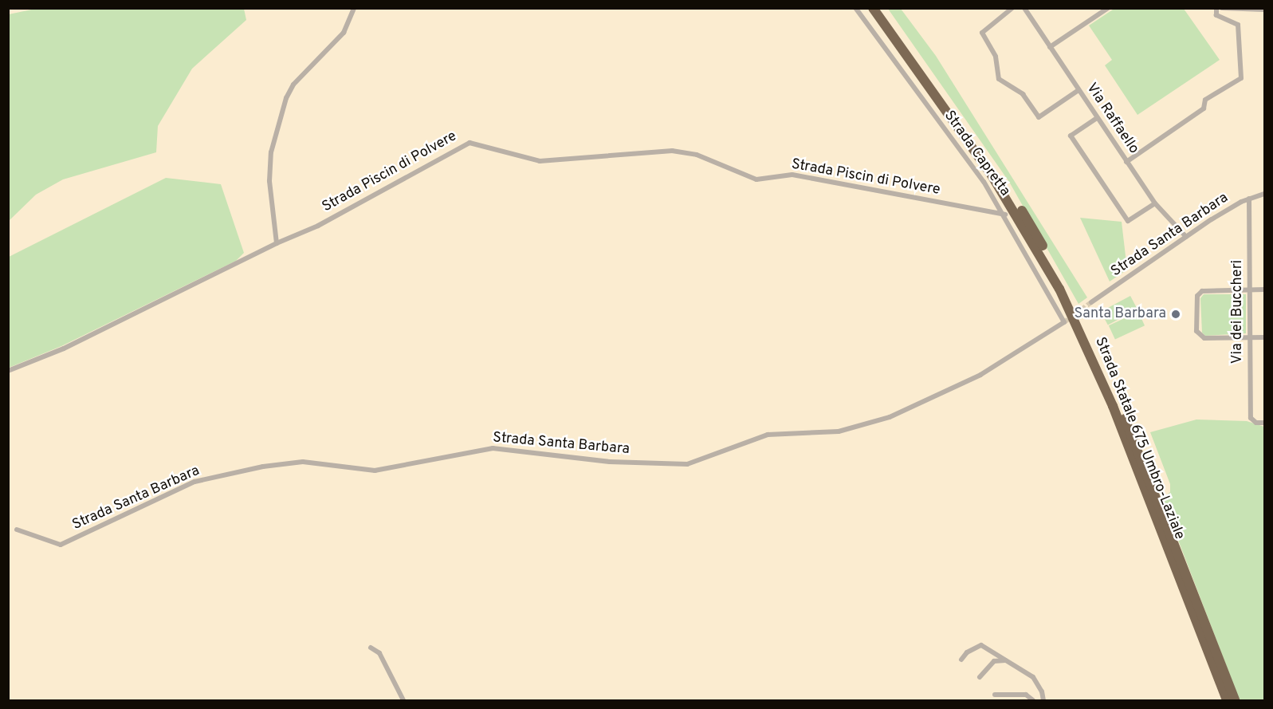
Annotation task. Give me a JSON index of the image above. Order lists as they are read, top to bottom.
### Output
{
  "streets": {
    "highway": ["Strada Statale 675 Umbro-Laziale"],
    "street": [
      "Via Raffaello",
      "Strada Capretta",
      "Strada Piscin di Polvere",
      "Strada Santa Barbara",
      "Via dei Buccheri"
    ]
  },
  "crossings": [
    ["Via Raffaello", "Strada Santa Barbara"],
    ["Strada Capretta", "Strada Piscin di Polvere"],
    ["Strada Capretta", "Strada Santa Barbara"],
    ["Strada Santa Barbara", "Via dei Buccheri"]
  ],
  "places": ["Santa Barbara"]
}
